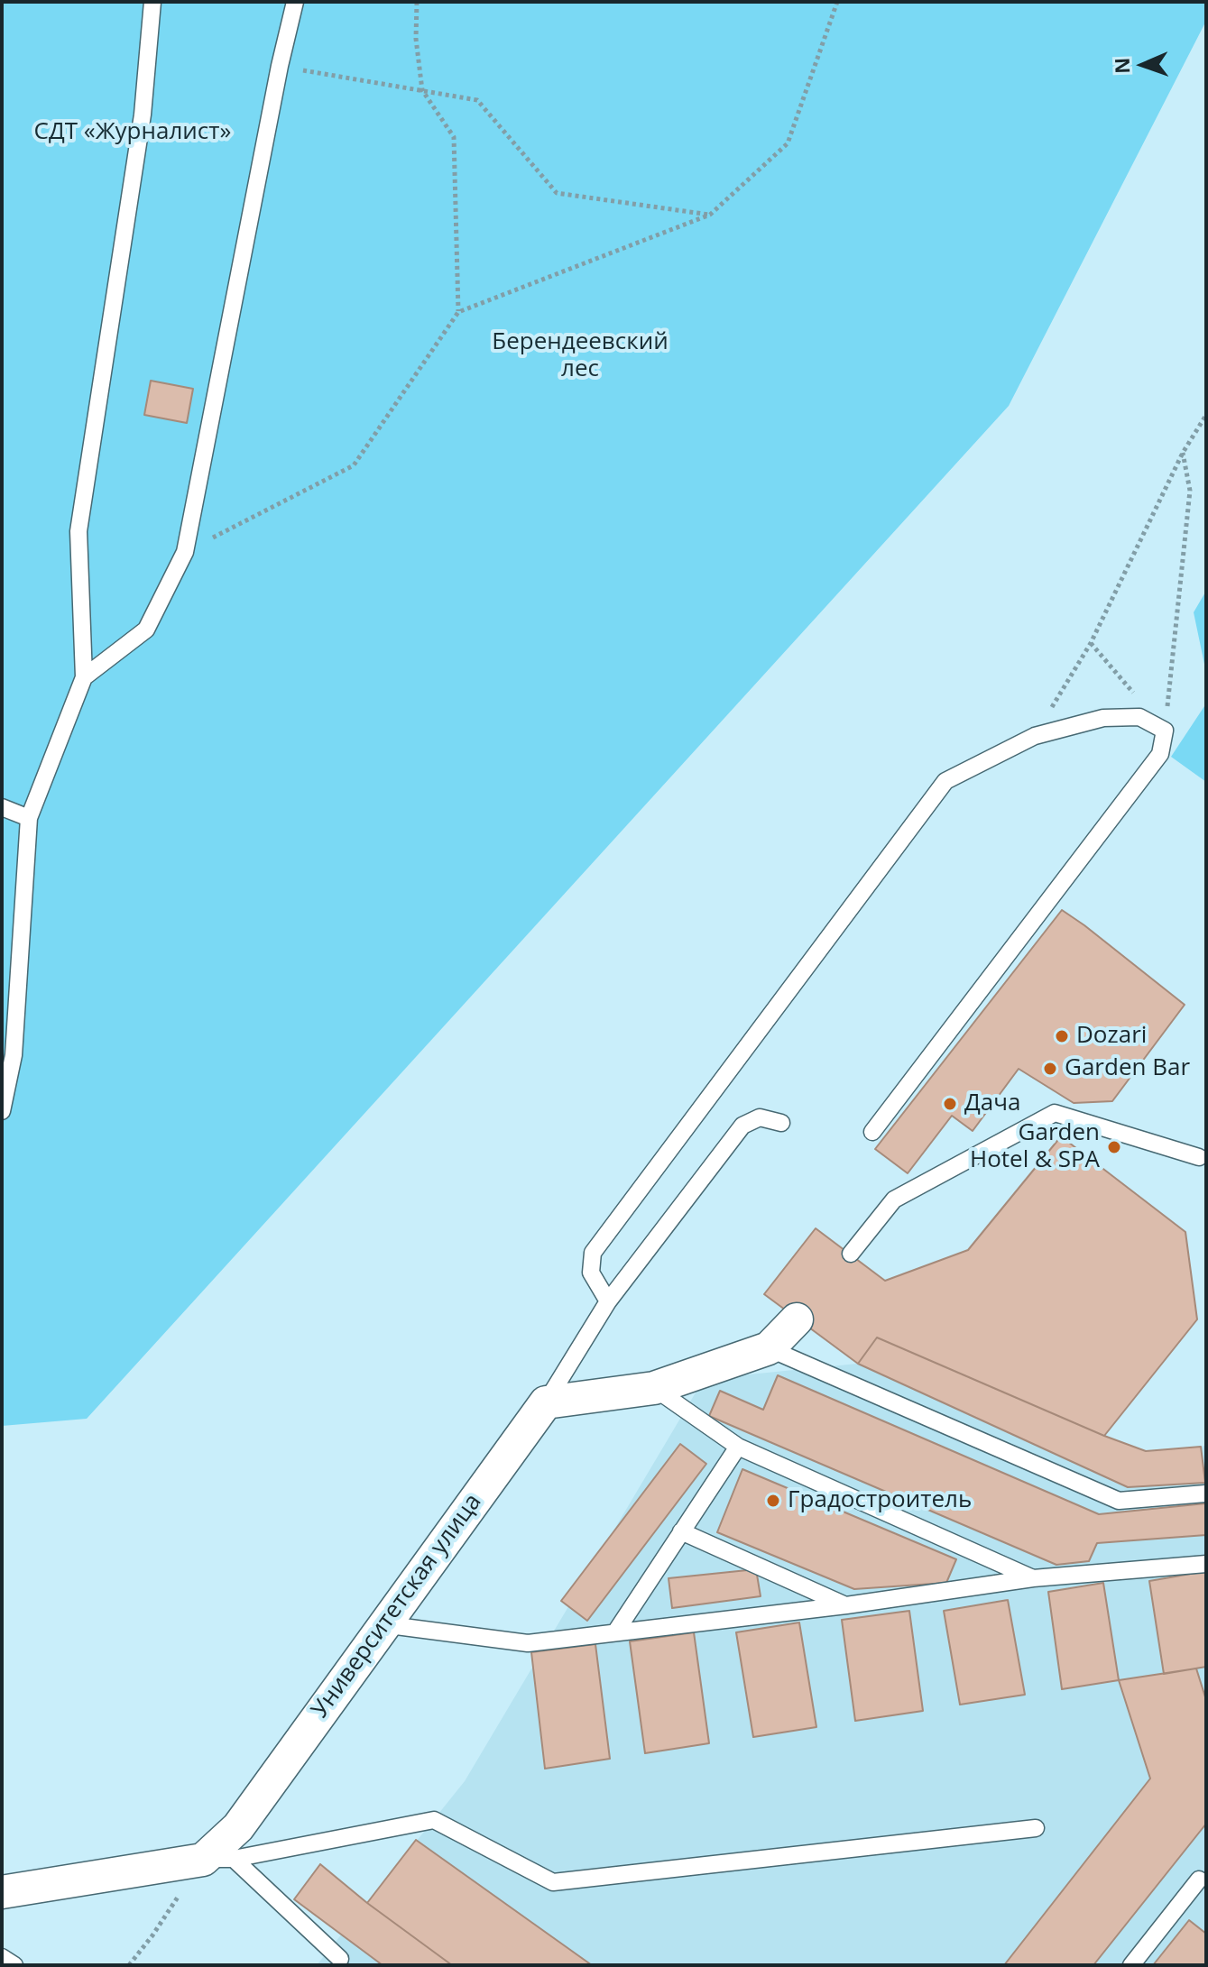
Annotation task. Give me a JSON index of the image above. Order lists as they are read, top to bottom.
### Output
{
  "streets": {
    "street": ["Университетская улица"]
  },
  "parks": ["СДТ «Журналист»", "Берендеевский лес"],
  "places": [
    "Dozari",
    "Garden Bar",
    "Дача",
    "Garden Hotel & SPA",
    "Градостроитель"
  ],
  "north": "left"
}
